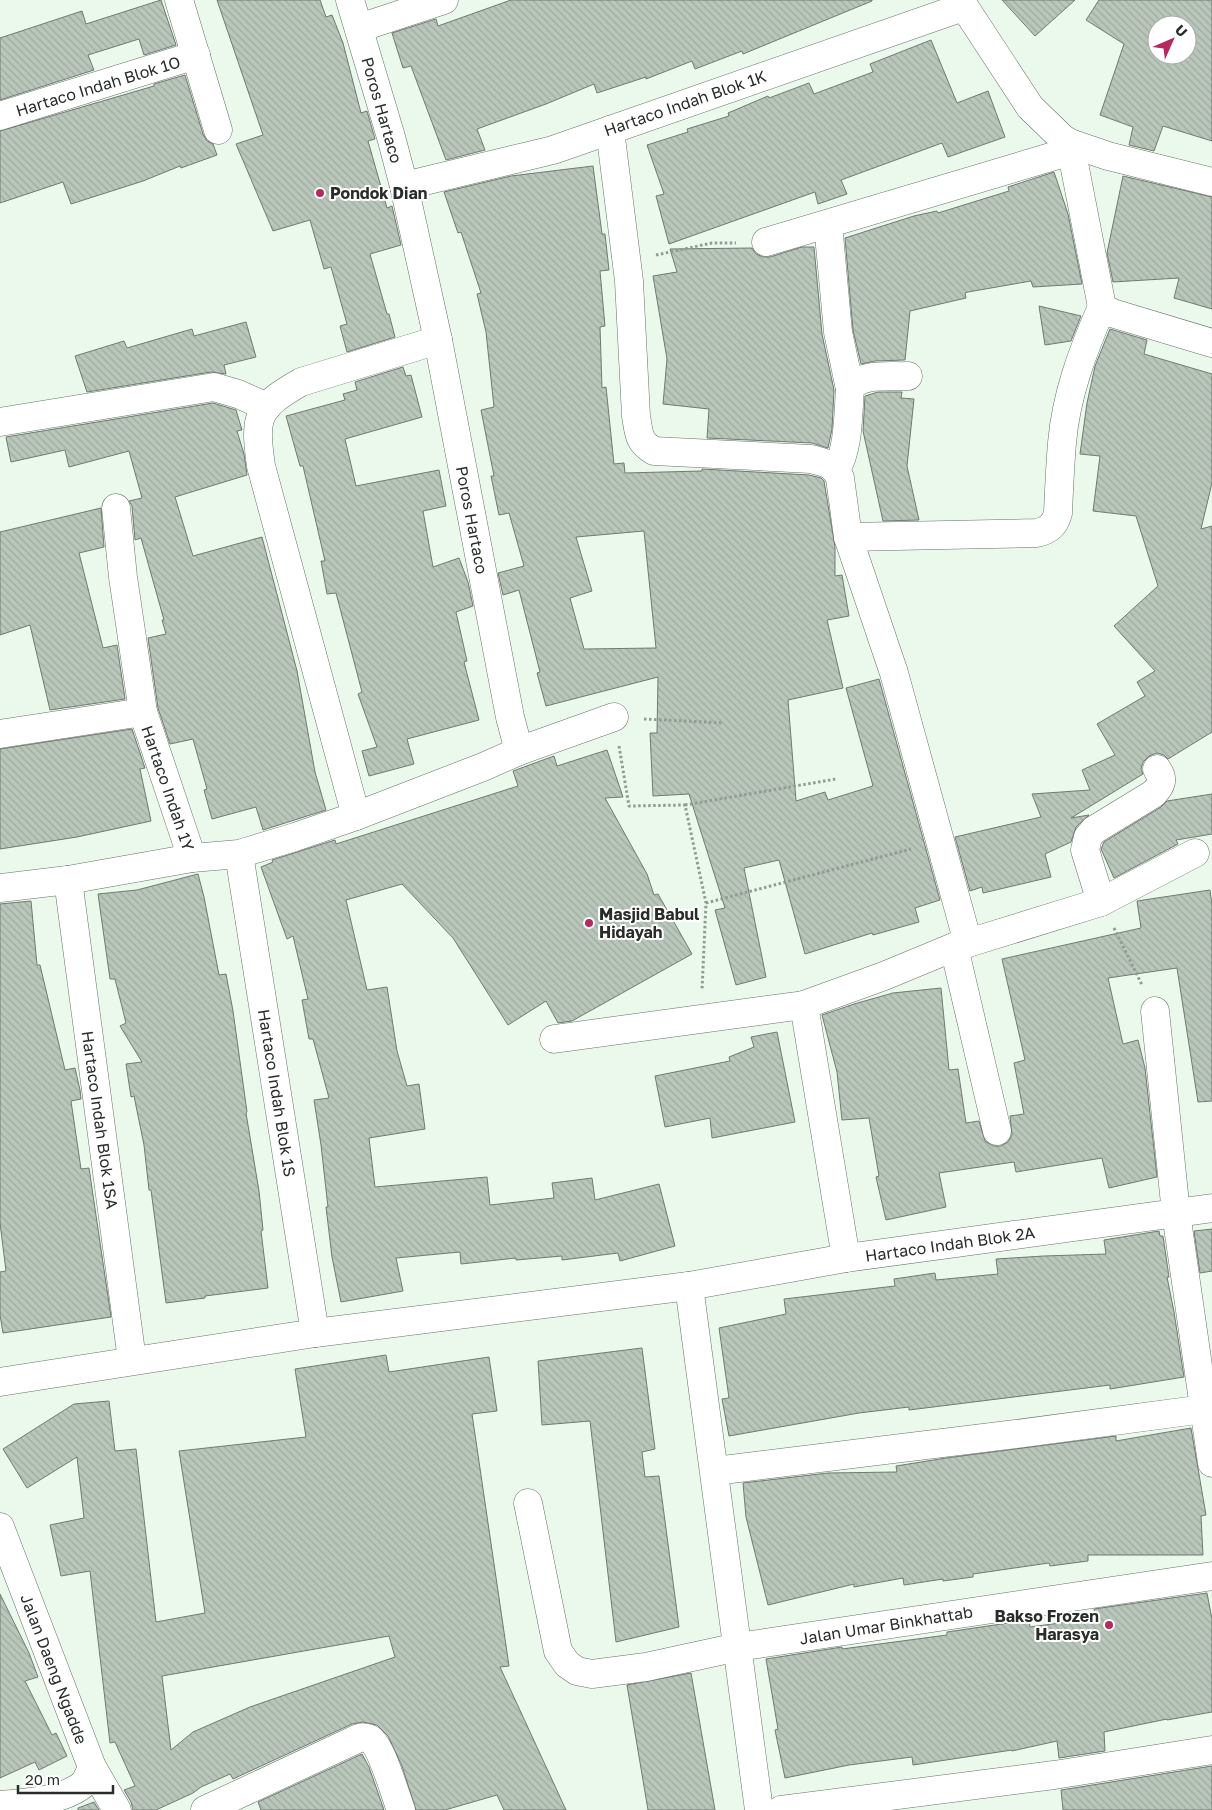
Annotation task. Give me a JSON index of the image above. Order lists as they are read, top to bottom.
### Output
{
  "streets": {
    "street": [
      "Hartaco Indah Blok 1O",
      "Hartaco Indah Blok 1K",
      "Poros Hartaco",
      "Hartaco Indah 1Y",
      "Hartaco Indah Blok 1S",
      "Hartaco Indah Blok 1SA",
      "Hartaco Indah Blok 2A",
      "Jalan Umar Binkhattab",
      "Jalan Daeng Ngadde"
    ]
  },
  "crossings": [
    ["Hartaco Indah Blok 1K", "Poros Hartaco"],
    ["Hartaco Indah Blok 1S", "Hartaco Indah Blok 2A"],
    ["Hartaco Indah Blok 1SA", "Hartaco Indah Blok 2A"]
  ],
  "places": ["Pondok Dian", "Masjid Babul Hidayah", "Bakso Frozen Harasya"],
  "scale_bar": "20 m",
  "north": "top right"
}
